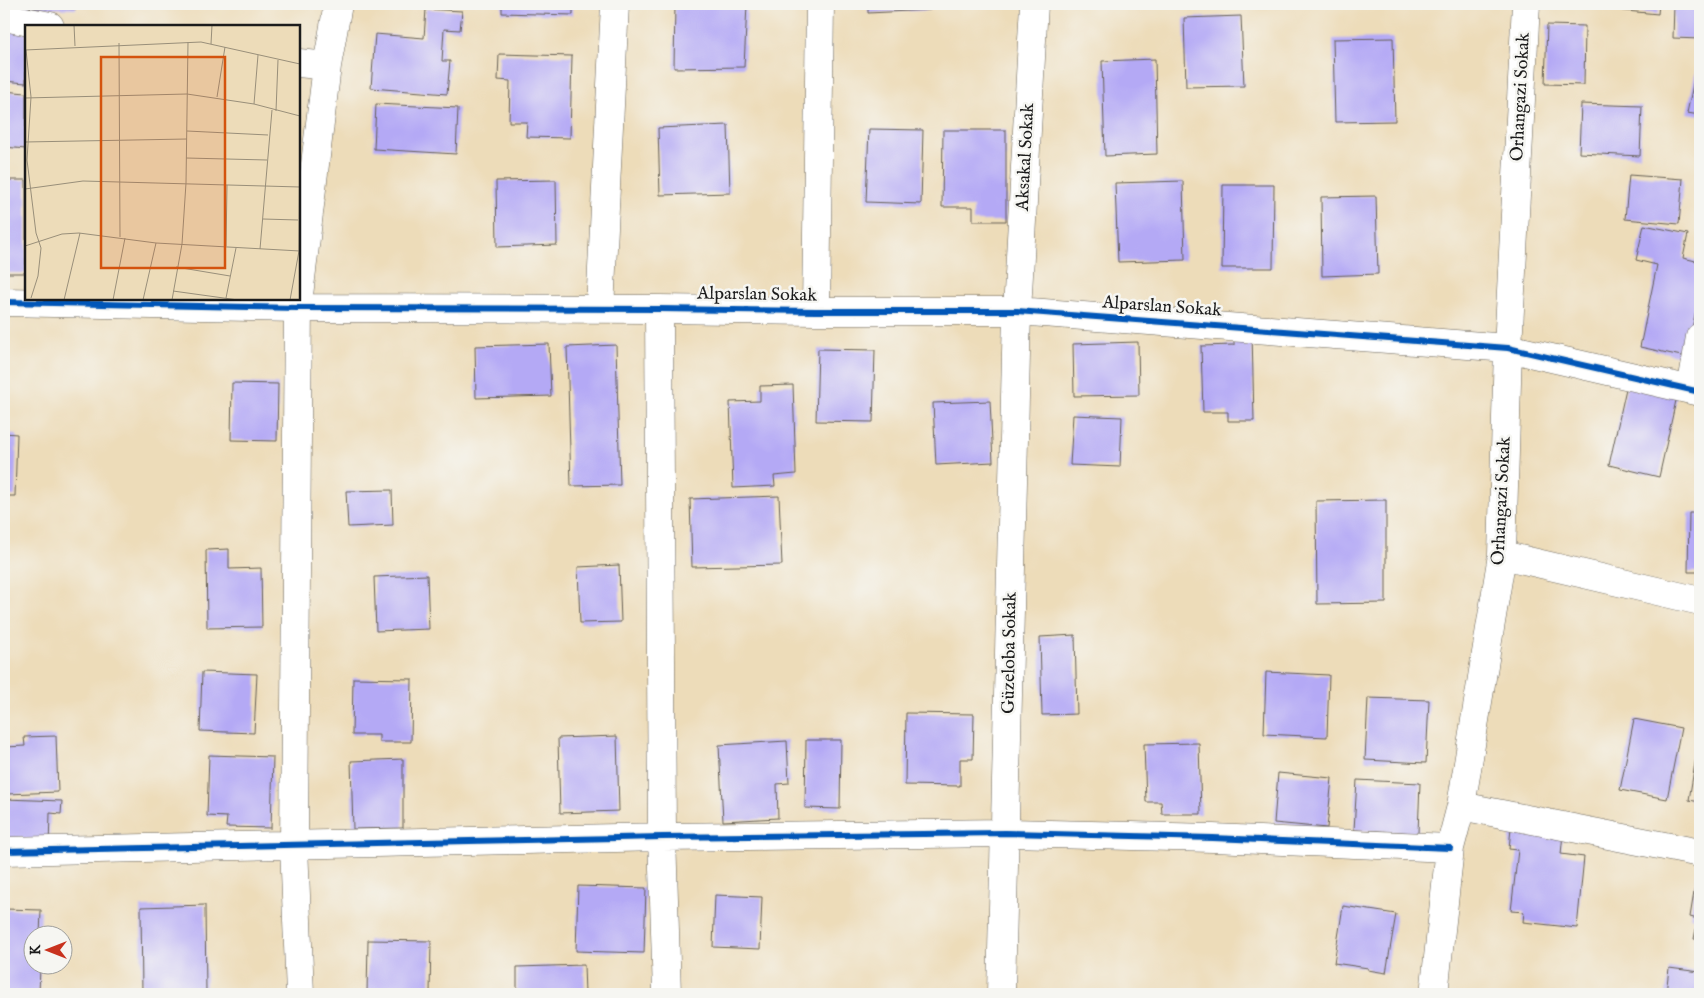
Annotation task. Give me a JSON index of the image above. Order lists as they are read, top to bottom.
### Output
{
  "streets": {
    "street": [
      "Orhangazi Sokak",
      "Aksakal Sokak",
      "Alparslan Sokak",
      "Güzeloba Sokak"
    ]
  },
  "crossings": [
    ["Orhangazi Sokak", "Alparslan Sokak"],
    ["Aksakal Sokak", "Alparslan Sokak"],
    ["Aksakal Sokak", "Güzeloba Sokak"],
    ["Alparslan Sokak", "Güzeloba Sokak"]
  ],
  "north": "left"
}
